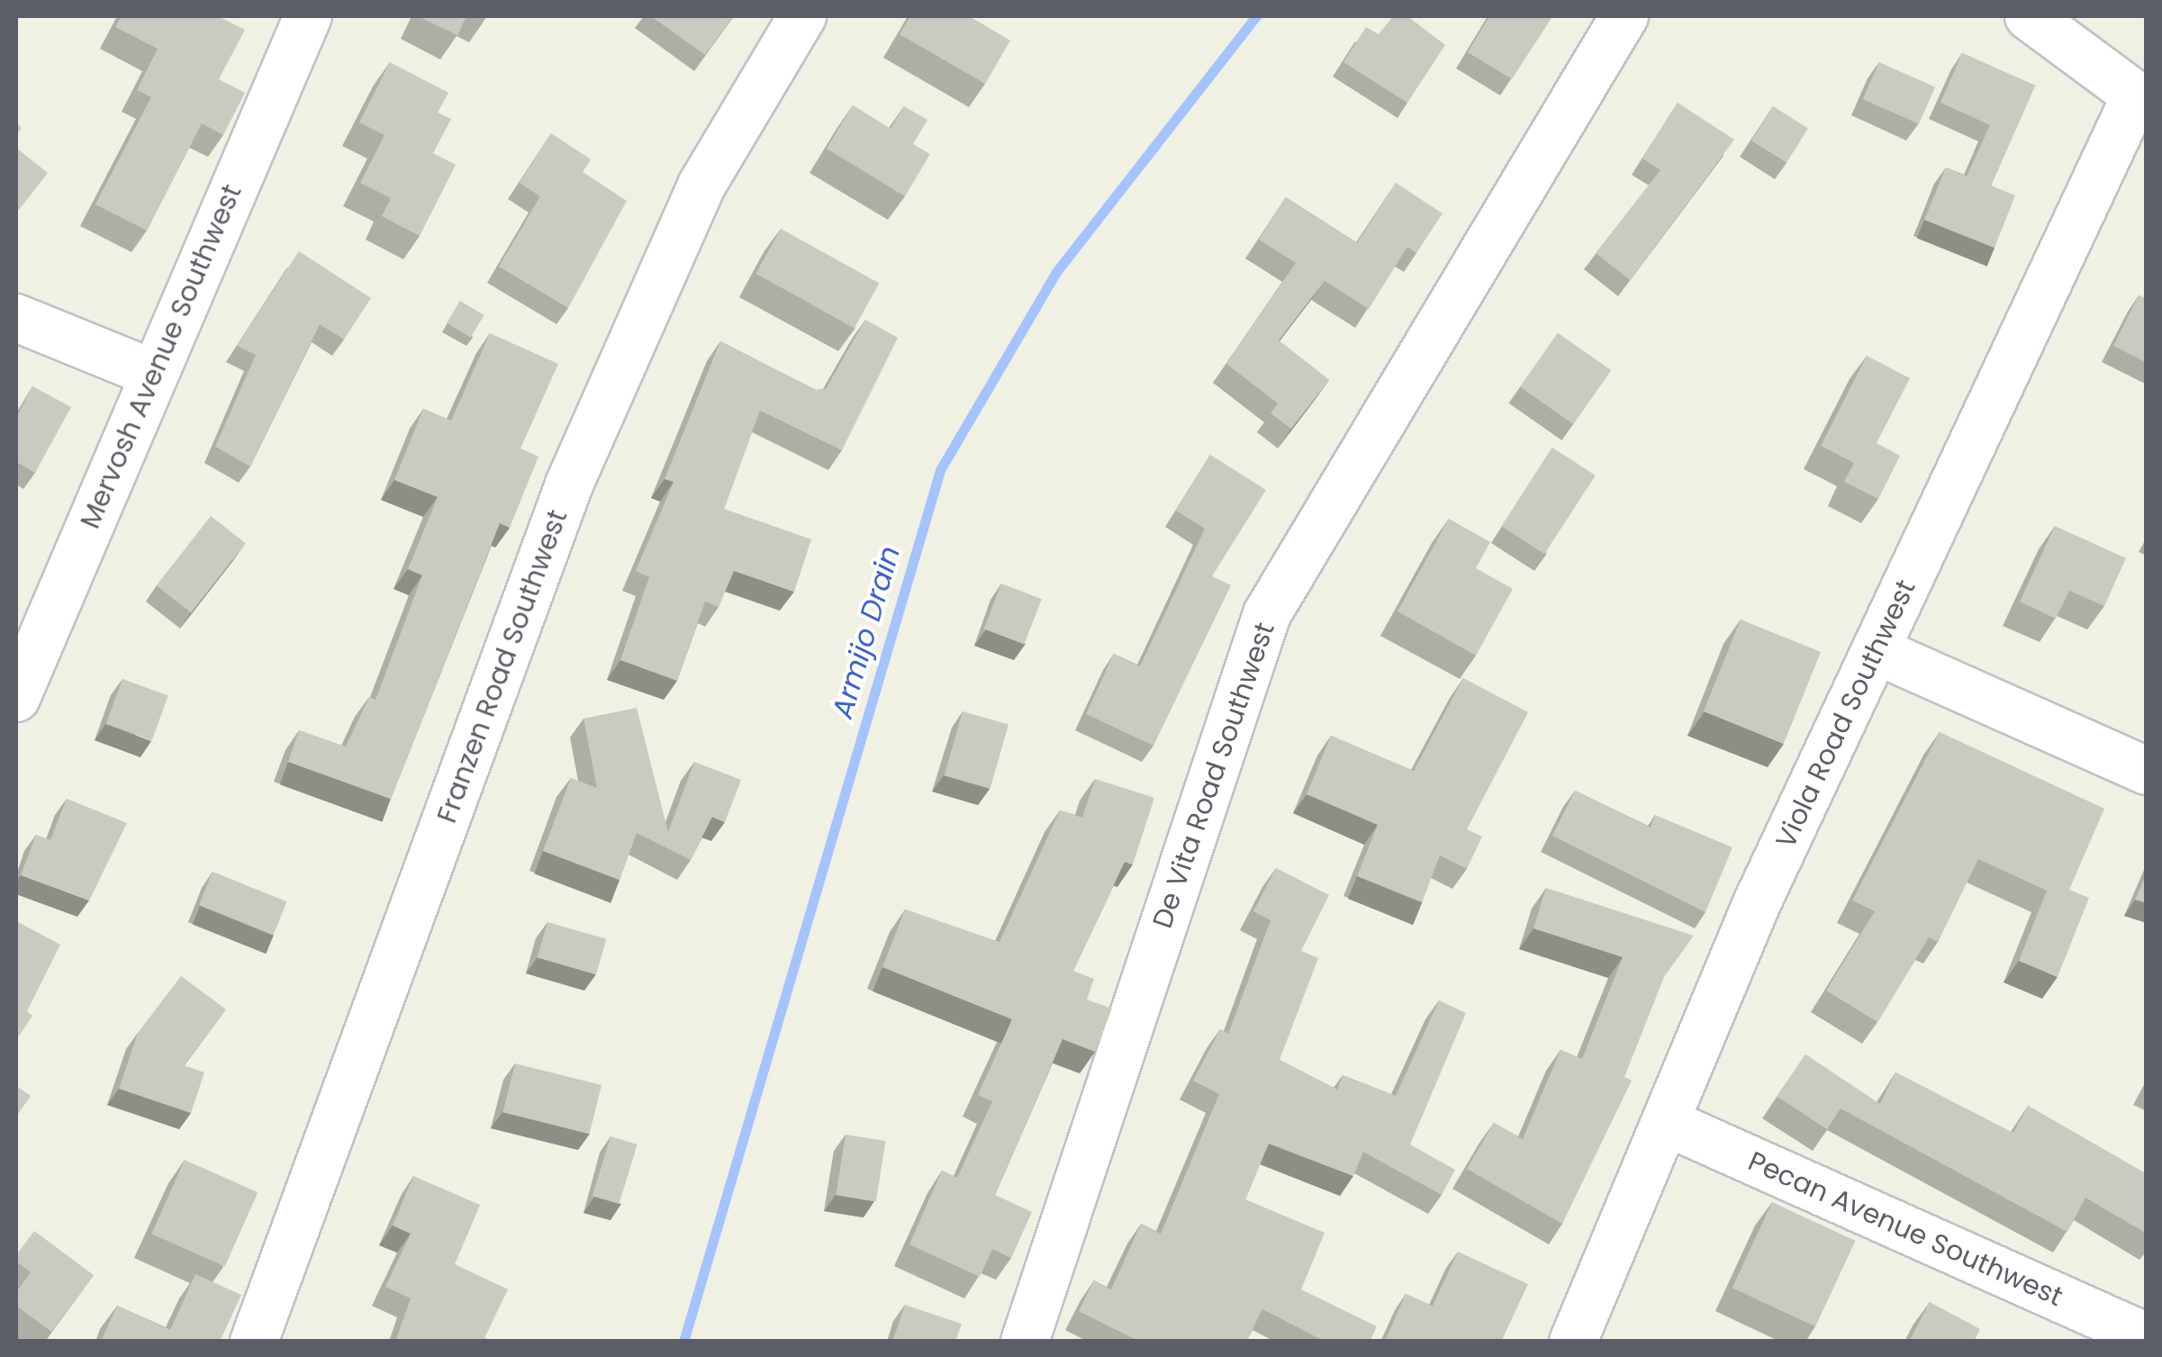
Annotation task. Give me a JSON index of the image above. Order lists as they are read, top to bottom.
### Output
{
  "streets": {
    "street": [
      "Mervosh Avenue Southwest",
      "Franzen Road Southwest",
      "Viola Road Southwest",
      "De Vita Road Southwest",
      "Pecan Avenue Southwest"
    ]
  },
  "crossings": [
    ["Viola Road Southwest", "Pecan Avenue Southwest"]
  ],
  "water": ["Armijo Drain"]
}
